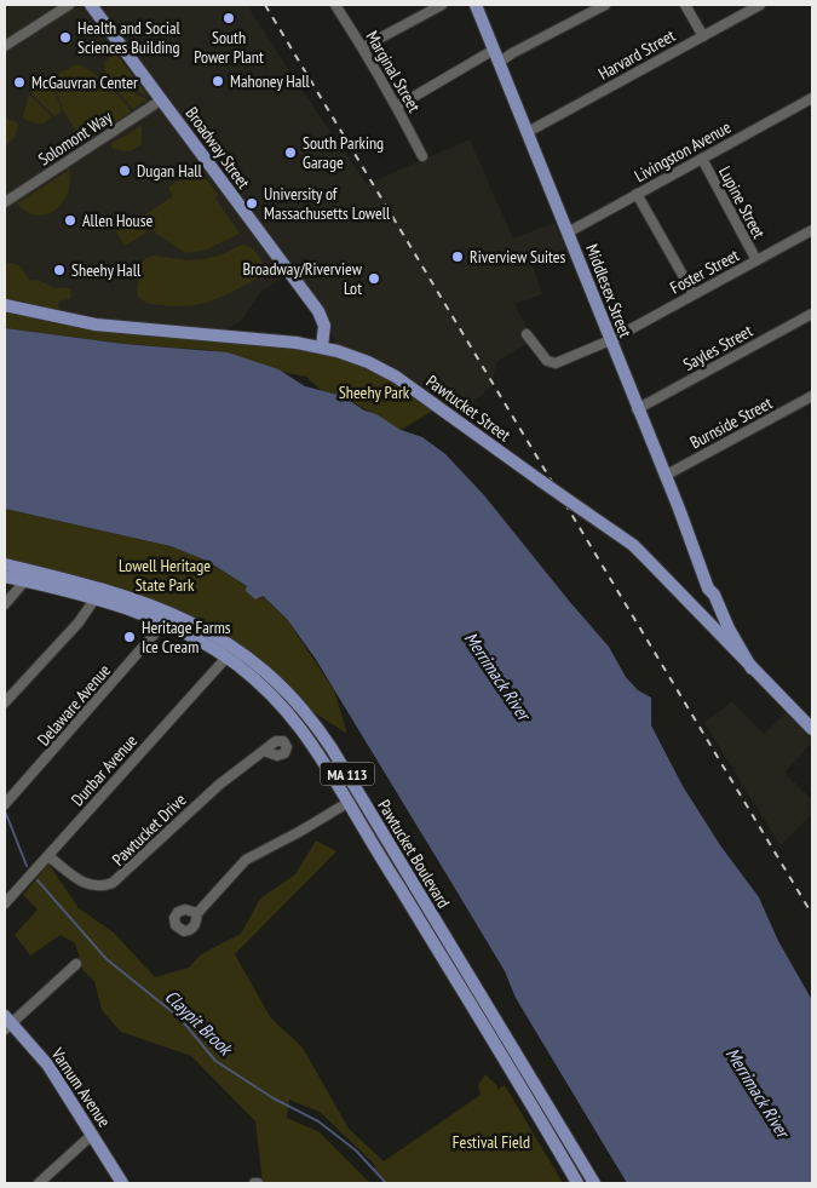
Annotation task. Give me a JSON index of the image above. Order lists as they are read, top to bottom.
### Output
{
  "streets": {
    "main road": [
      "Broadway Street",
      "Middlesex Street",
      "Pawtucket Street",
      "MA 113",
      "Pawtucket Boulevard",
      "Varnum Avenue"
    ],
    "street": [
      "Harvard Street",
      "Marginal Street",
      "Solomont Way",
      "Livingston Avenue",
      "Lupine Street",
      "Foster Street",
      "Sayles Street",
      "Burnside Street",
      "Delaware Avenue",
      "Dunbar Avenue",
      "Pawtucket Drive"
    ]
  },
  "crossings": [
    ["Harvard Street", "Middlesex Street"],
    ["Solomont Way", "Broadway Street"],
    ["Broadway Street", "Pawtucket Street"],
    ["Livingston Avenue", "Lupine Street"],
    ["Livingston Avenue", "Middlesex Street"],
    ["Lupine Street", "Foster Street"],
    ["Foster Street", "Middlesex Street"],
    ["Middlesex Street", "Sayles Street"],
    ["Middlesex Street", "Pawtucket Street"],
    ["Middlesex Street", "Burnside Street"],
    ["Delaware Avenue", "Pawtucket Boulevard"],
    ["Dunbar Avenue", "Pawtucket Drive"],
    ["Dunbar Avenue", "Pawtucket Boulevard"]
  ],
  "water": ["Merrimack River", "Claypit Brook"],
  "parks": ["Sheehy Park", "Lowell Heritage State Park", "Festival Field"],
  "places": [
    "South Power Plant",
    "Health and Social Sciences Building",
    "Mahoney Hall",
    "McGauvran Center",
    "South Parking Garage",
    "Dugan Hall",
    "University of Massachusetts Lowell",
    "Allen House",
    "Riverview Suites",
    "Sheehy Hall",
    "Broadway/Riverview Lot",
    "Heritage Farms Ice Cream"
  ]
}
